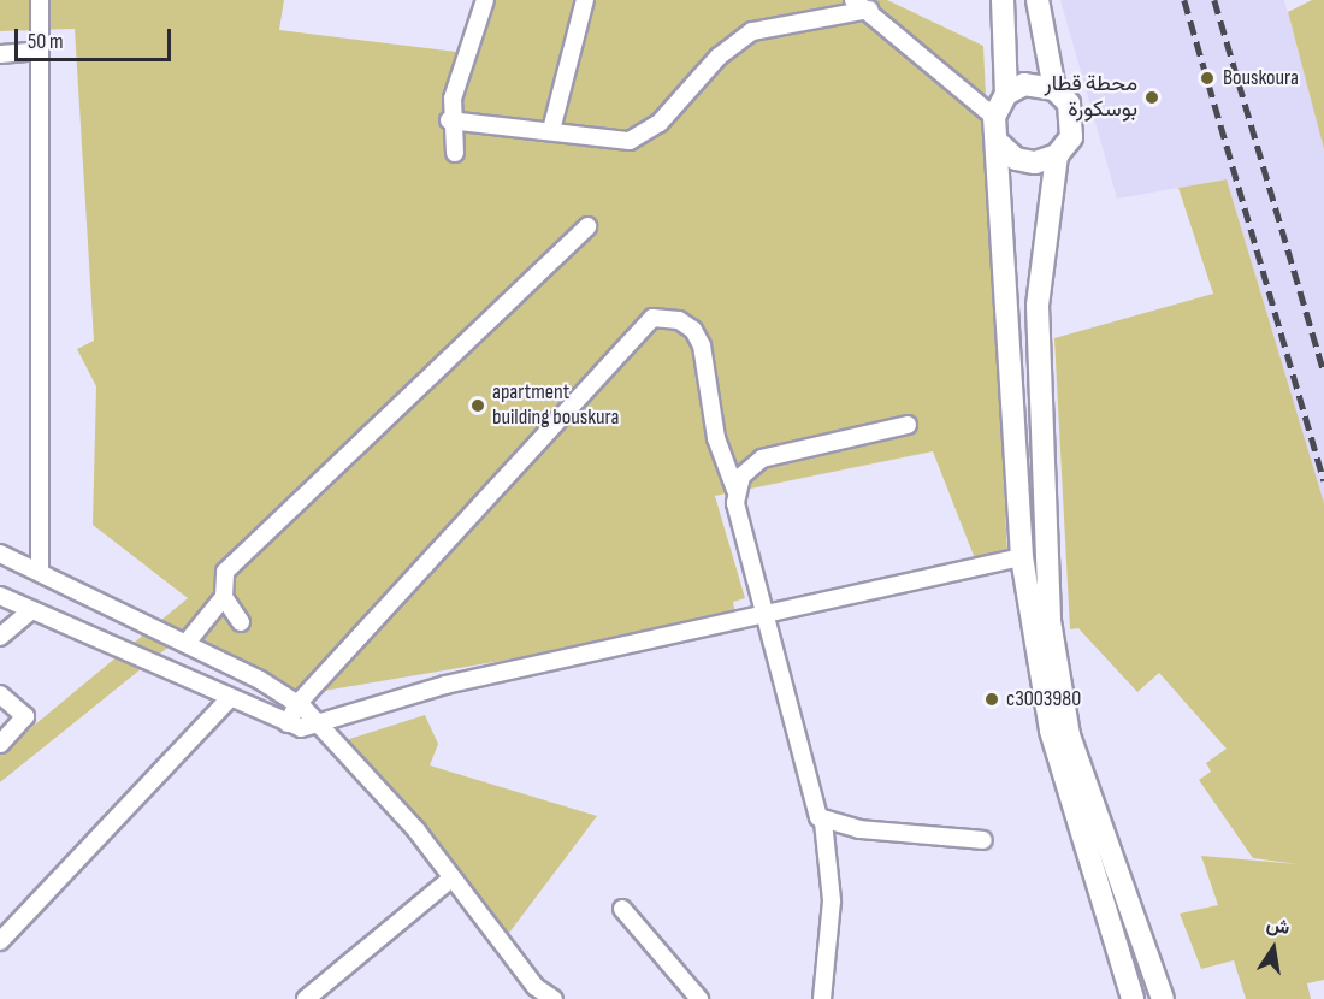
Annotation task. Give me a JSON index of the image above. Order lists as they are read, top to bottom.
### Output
{
  "places": [
    "Bouskoura",
    "محطة قطار بوسكورة",
    "apartment building bouskura",
    "c3003980"
  ],
  "scale_bar": "50 m",
  "north": "top"
}
